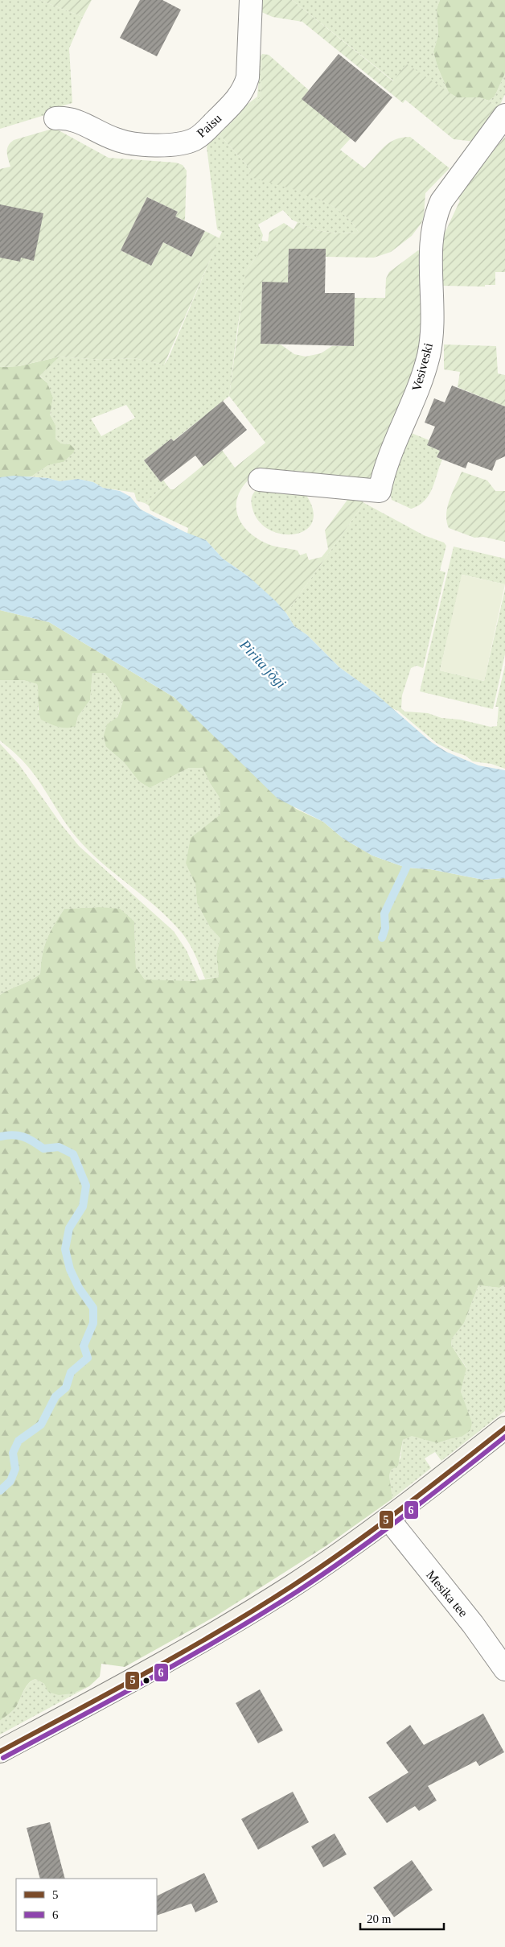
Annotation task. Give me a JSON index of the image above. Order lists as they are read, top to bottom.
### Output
{
  "streets": {
    "street": ["Paisu", "Vesiveski", "Mesika tee"]
  },
  "water": ["Pirita jõgi"],
  "lines": ["transit line 5", "transit line 6"],
  "legend": ["5", "6"],
  "scale_bar": "20 m"
}
